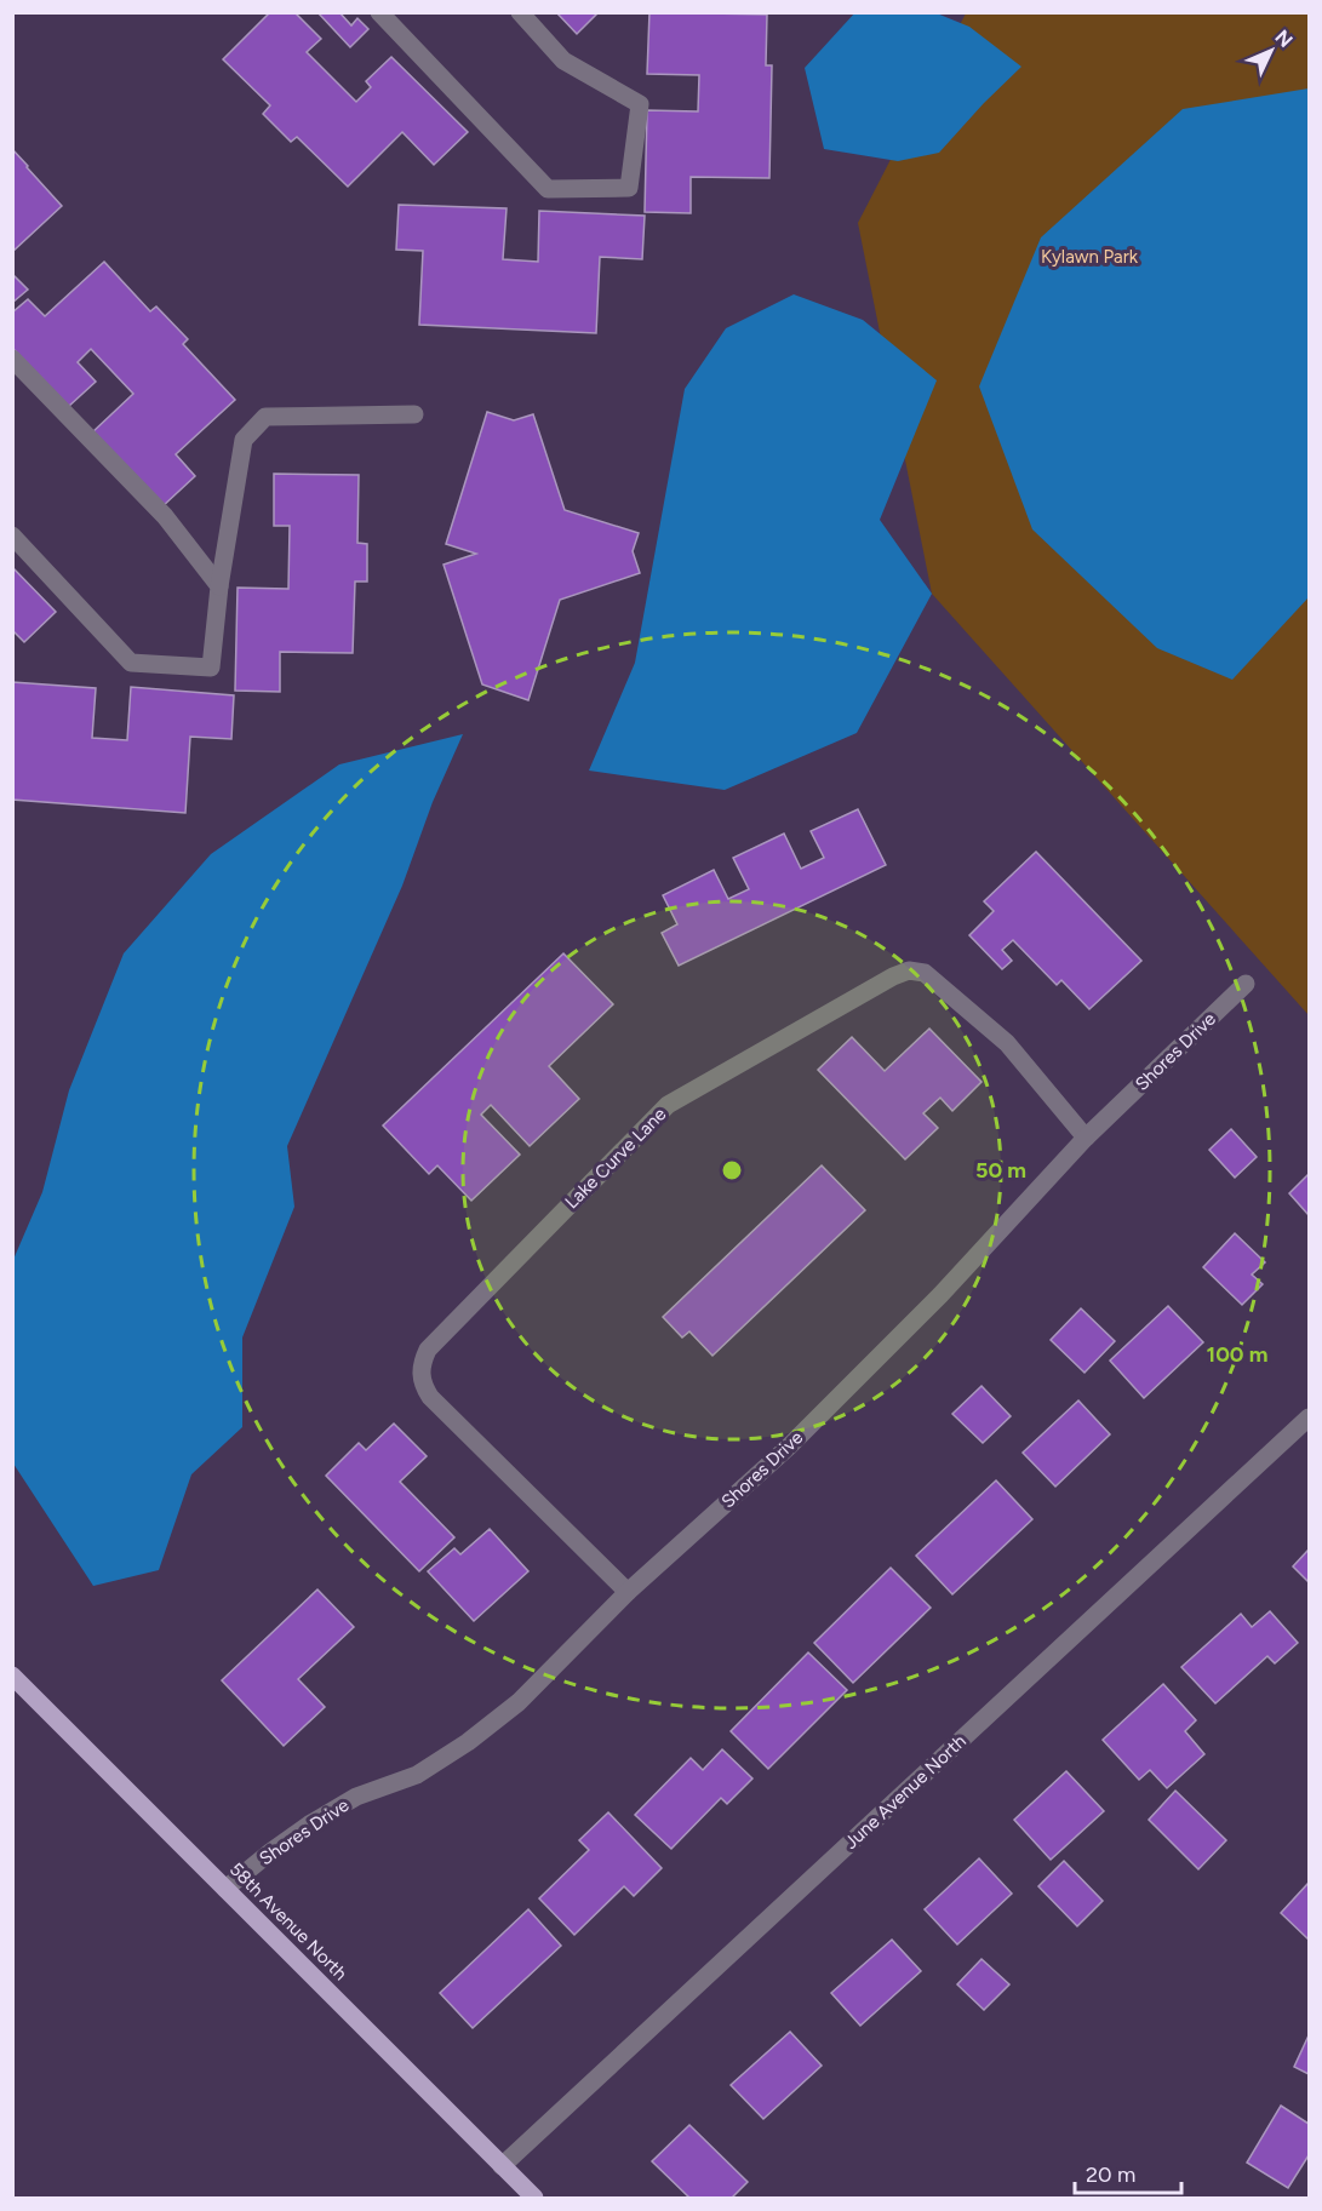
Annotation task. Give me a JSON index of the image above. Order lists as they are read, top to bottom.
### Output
{
  "streets": {
    "main road": ["58th Avenue North"],
    "street": ["Shores Drive", "Lake Curve Lane", "June Avenue North"]
  },
  "crossings": [
    ["Shores Drive", "Lake Curve Lane"],
    ["Shores Drive", "58th Avenue North"],
    ["June Avenue North", "58th Avenue North"]
  ],
  "parks": ["Kylawn Park"],
  "scale_bar": "20 m",
  "north": "top right",
  "rings": ["50 m", "100 m"]
}
